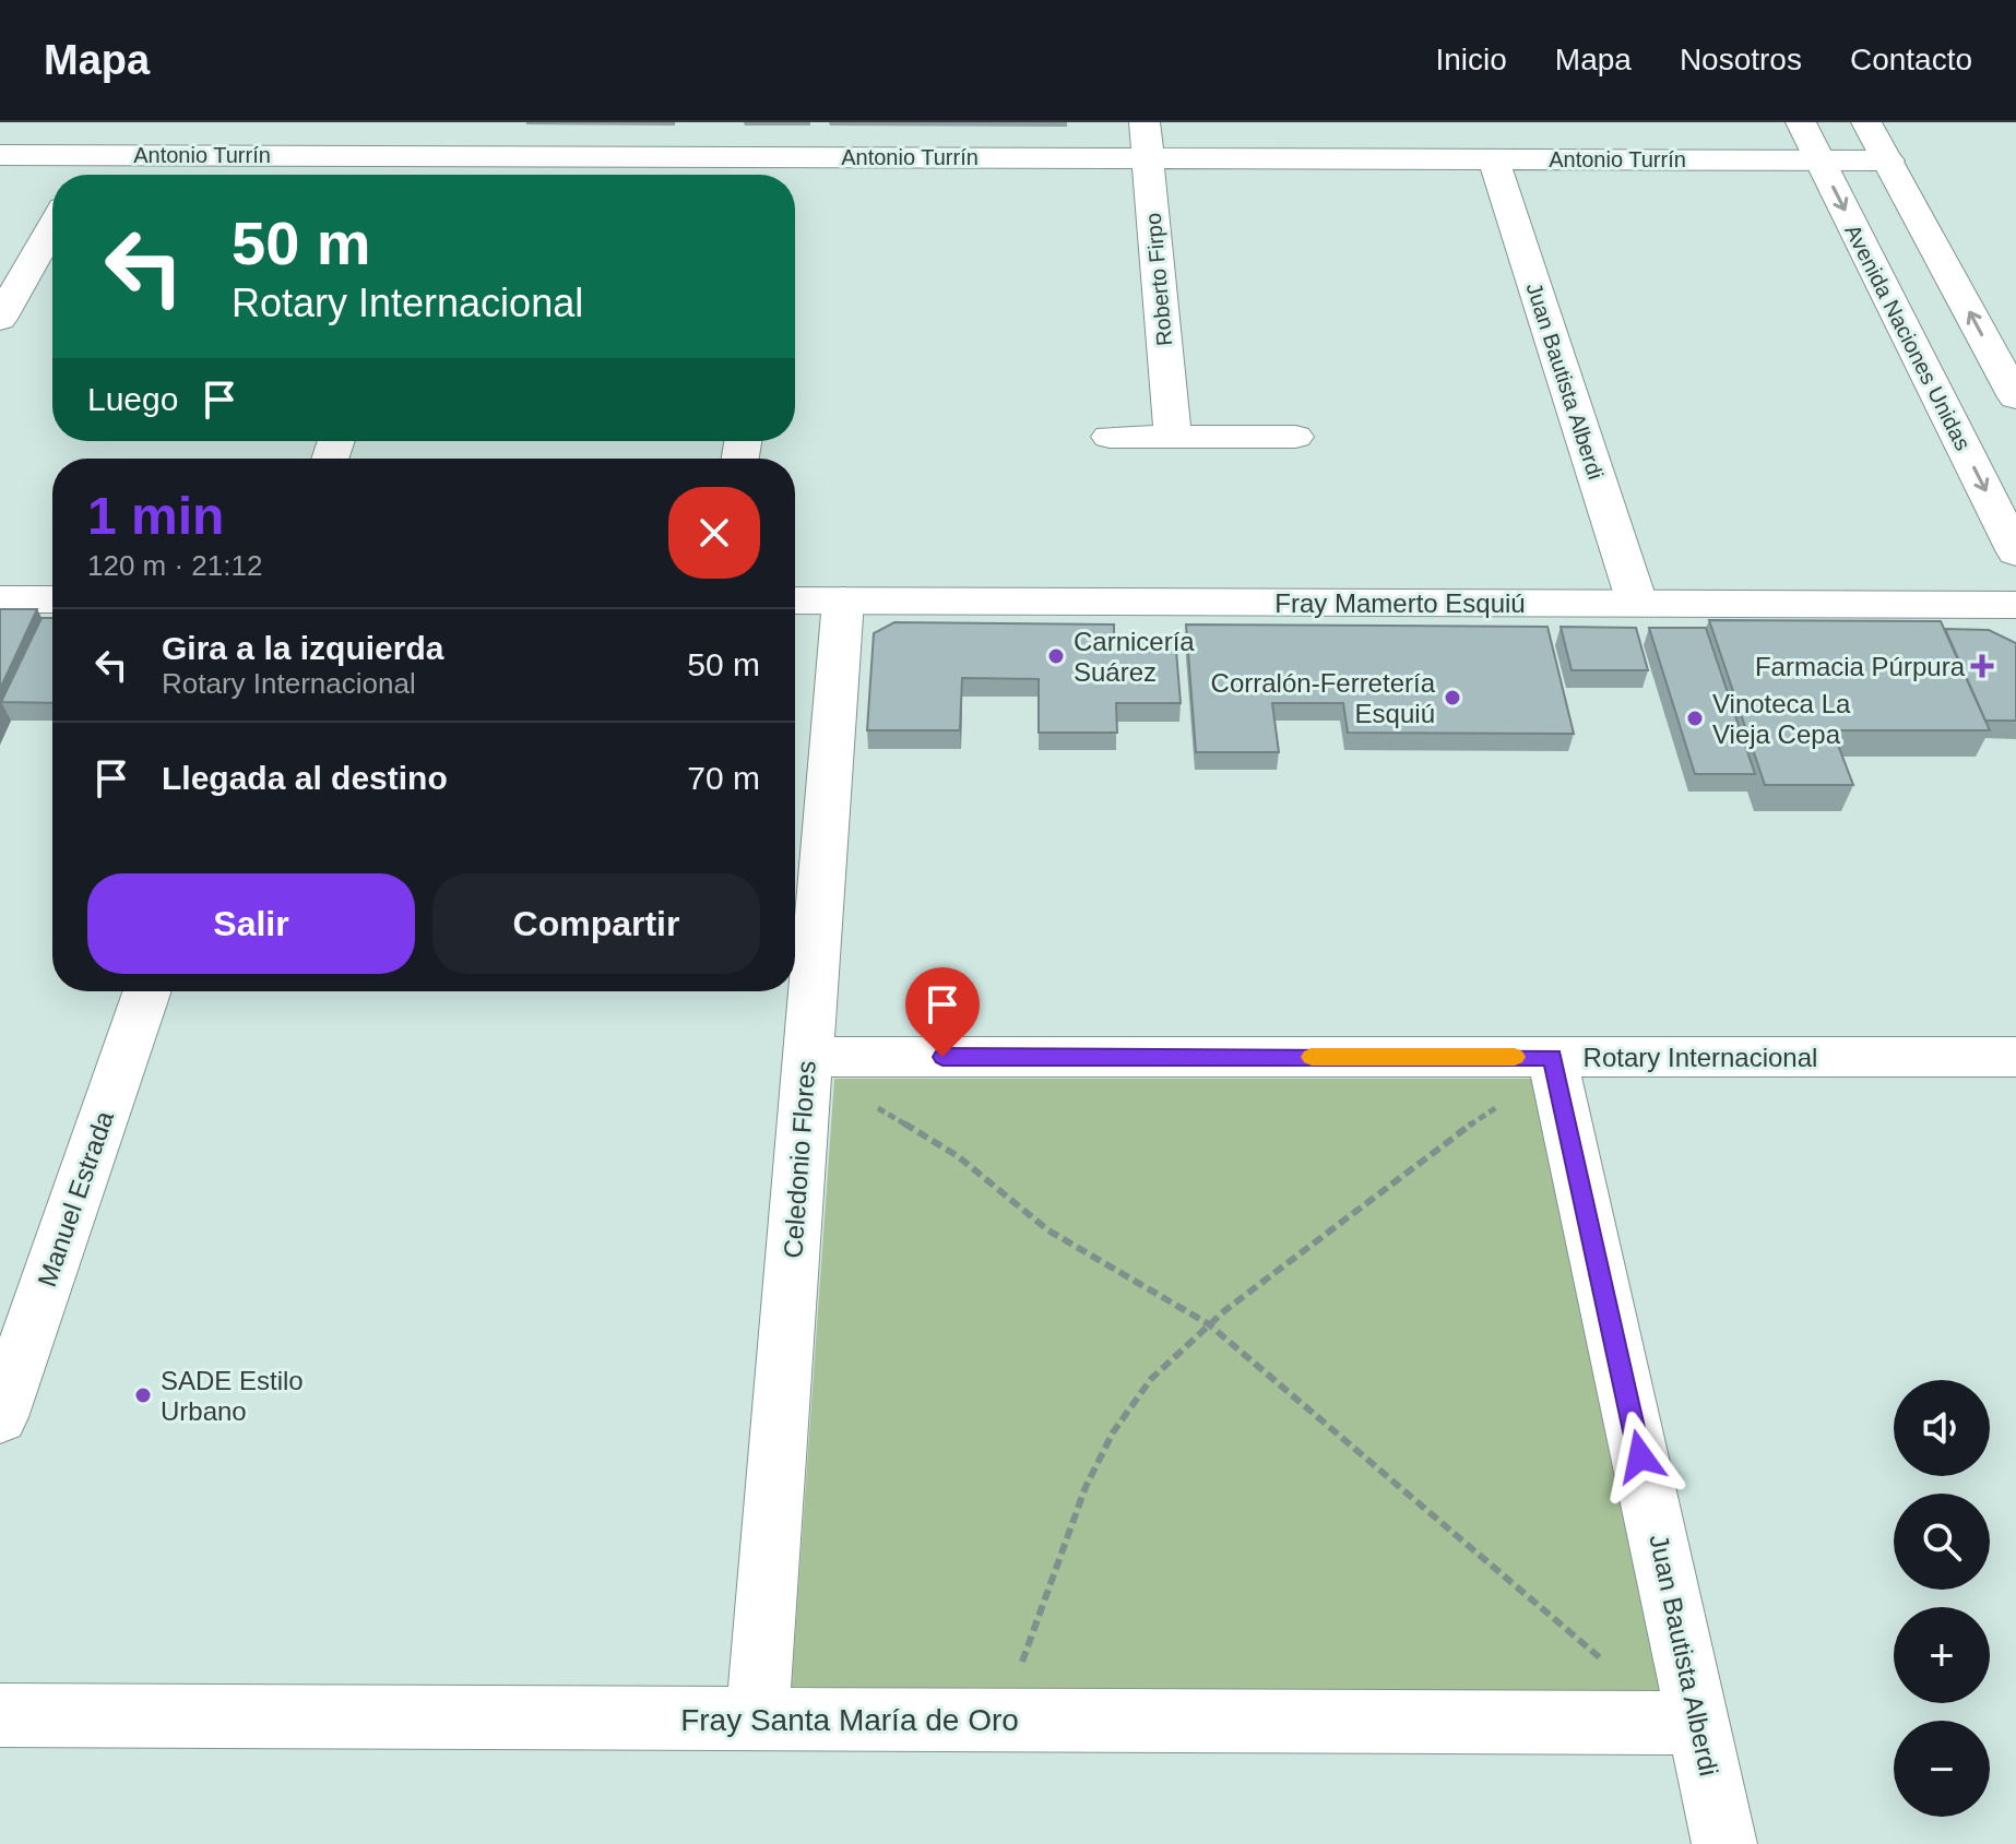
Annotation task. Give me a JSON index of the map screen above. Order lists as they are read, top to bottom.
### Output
{
  "streets": {
    "street": [
      "Antonio Turrín",
      "Roberto Firpo",
      "Avenida Naciones Unidas",
      "Juan Bautista Alberdi",
      "Fray Mamerto Esquiú",
      "Rotary Internacional",
      "Celedonio Flores",
      "Manuel Estrada",
      "Fray Santa María de Oro"
    ]
  },
  "crossings": [
    ["Antonio Turrín", "Roberto Firpo"],
    ["Antonio Turrín", "Avenida Naciones Unidas"],
    ["Antonio Turrín", "Juan Bautista Alberdi"],
    ["Juan Bautista Alberdi", "Fray Mamerto Esquiú"],
    ["Juan Bautista Alberdi", "Rotary Internacional"],
    ["Juan Bautista Alberdi", "Fray Santa María de Oro"],
    ["Fray Mamerto Esquiú", "Celedonio Flores"],
    ["Rotary Internacional", "Celedonio Flores"],
    ["Celedonio Flores", "Fray Santa María de Oro"]
  ],
  "places": {
    "other": [
      "Carnicería Suárez",
      "Corralón-Ferretería Esquiú",
      "Vinoteca La Vieja Cepa",
      "SADE Estilo Urbano"
    ],
    "health": ["Farmacia Púrpura"]
  },
  "page": {
    "header": "Mapa",
    "nav": [
      "Inicio",
      "Mapa",
      "Nosotros",
      "Contacto"
    ],
    "turn": ["50 m", "Rotary Internacional"],
    "then": "Luego",
    "heading": ["1 min", "120 m · 21:12"],
    "list": [
      {
        "name": "Gira a la izquierda",
        "note": "Rotary Internacional",
        "value": "50 m"
      },
      {
        "name": "Llegada al destino",
        "value": "70 m"
      }
    ],
    "buttons": ["Salir", "Compartir"],
    "map_buttons": ["+", "−"]
  }
}
